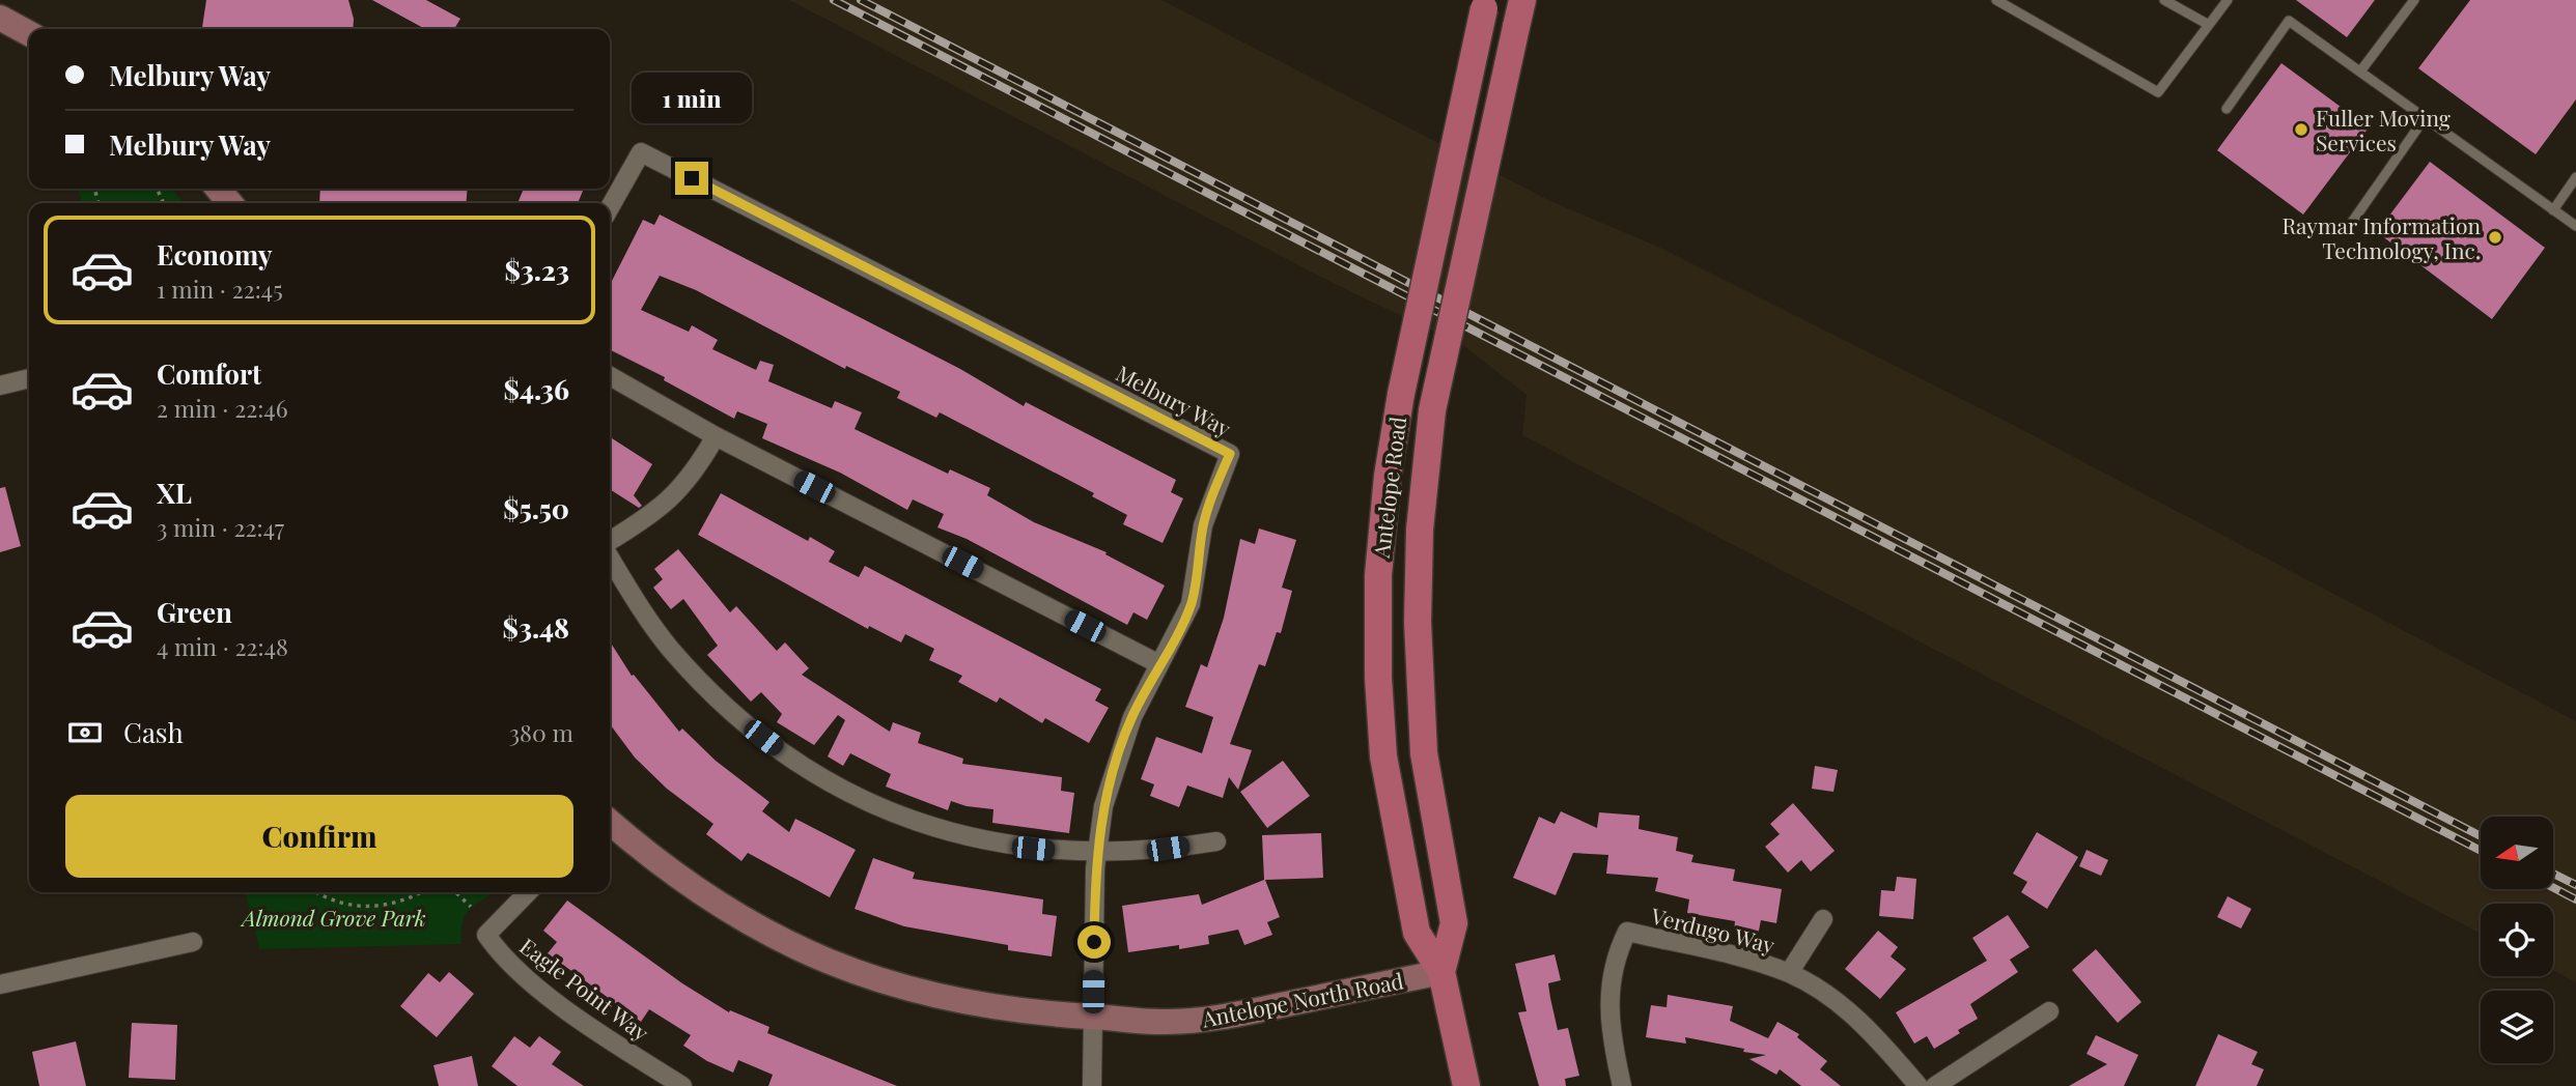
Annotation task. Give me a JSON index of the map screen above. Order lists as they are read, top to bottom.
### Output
{
  "streets": {
    "main road": ["Antelope Road", "Antelope North Road"],
    "street": ["Melbury Way", "Verdugo Way", "Eagle Point Way"]
  },
  "crossings": [
    ["Melbury Way", "Antelope North Road"],
    ["Antelope Road", "Antelope North Road"]
  ],
  "parks": ["Almond Grove Park"],
  "places": ["Fuller Moving Services", "Raymar Information Technology, Inc."],
  "north": "left",
  "page": {
    "banner": ["Melbury Way", "Melbury Way"],
    "bubble": "1 min",
    "list": [
      {
        "name": "Economy",
        "note": "1 min · 22:45",
        "value": "$3.23"
      },
      {
        "name": "Comfort",
        "note": "2 min · 22:46",
        "value": "$4.36"
      },
      {
        "name": "XL",
        "note": "3 min · 22:47",
        "value": "$5.50"
      },
      {
        "name": "Green",
        "note": "4 min · 22:48",
        "value": "$3.48"
      }
    ],
    "pay": ["Cash", "380 m"],
    "buttons": "Confirm"
  }
}
